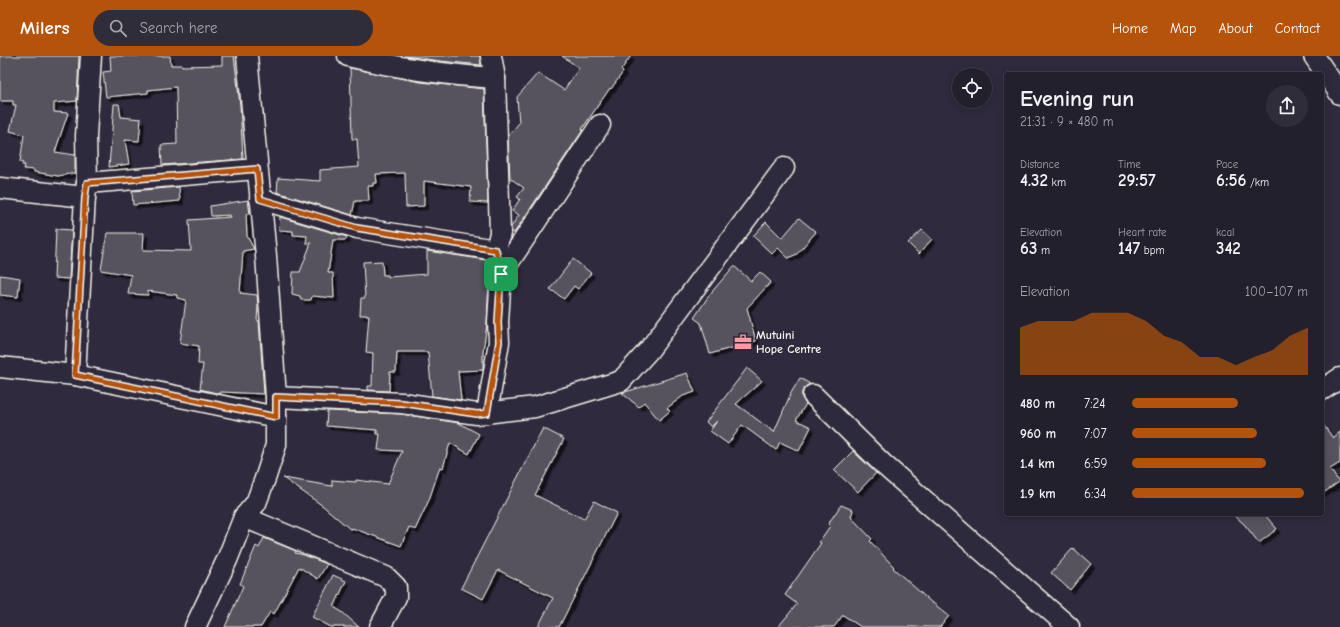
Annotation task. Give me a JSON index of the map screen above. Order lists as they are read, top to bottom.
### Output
{
  "places": {
    "office": ["Mutuini Hope Centre"]
  },
  "page": {
    "header": "Milers",
    "search": "Search here",
    "nav": [
      "Home",
      "Map",
      "About",
      "Contact"
    ],
    "heading": ["Evening run", "21:31 · 9 × 480 m"],
    "stats": [
      ["Distance", "4.32 km"],
      ["Time", "29:57"],
      ["Pace", "6:56 /km"],
      ["Elevation", "63 m"],
      ["Heart rate", "147 bpm"],
      ["kcal", "342"]
    ],
    "chart": ["Elevation", "100–107 m"],
    "list": [
      {
        "name": "480 m",
        "note": "7:24"
      },
      {
        "name": "960 m",
        "note": "7:07"
      },
      {
        "name": "1.4 km",
        "note": "6:59"
      },
      {
        "name": "1.9 km",
        "note": "6:34"
      }
    ]
  }
}
